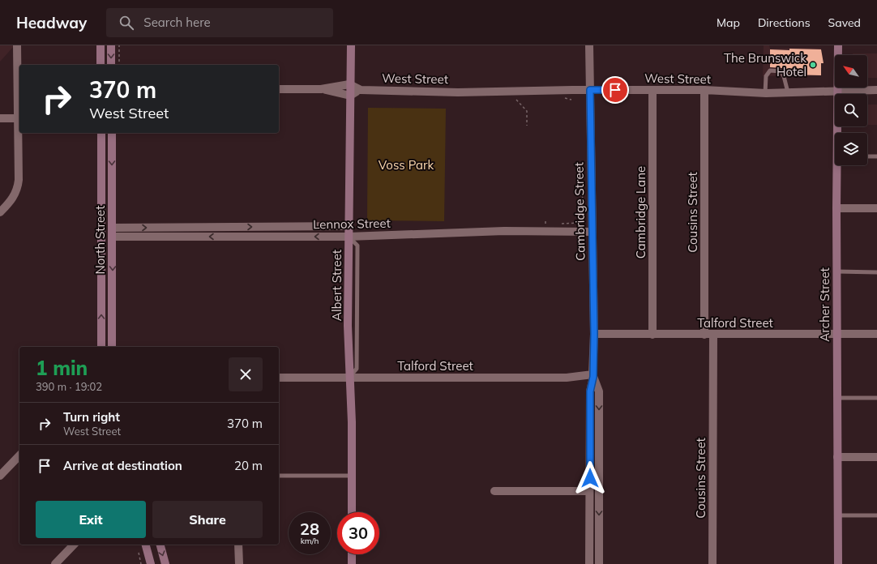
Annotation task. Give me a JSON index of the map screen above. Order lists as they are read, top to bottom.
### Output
{
  "streets": {
    "street": [
      "West Street",
      "Cambridge Street",
      "Cambridge Lane",
      "Cousins Street",
      "Lennox Street",
      "North Street",
      "Albert Street",
      "Archer Street",
      "Talford Street"
    ]
  },
  "crossings": [
    ["West Street", "Cambridge Street"],
    ["West Street", "Cambridge Lane"],
    ["West Street", "Cousins Street"],
    ["West Street", "Albert Street"],
    ["West Street", "Archer Street"],
    ["Cambridge Street", "Lennox Street"],
    ["Cambridge Street", "Talford Street"],
    ["Cambridge Lane", "Talford Street"],
    ["Cousins Street", "Talford Street"],
    ["Lennox Street", "North Street"],
    ["Lennox Street", "Albert Street"],
    ["Albert Street", "Talford Street"],
    ["Archer Street", "Talford Street"]
  ],
  "parks": ["Voss Park"],
  "places": ["The Brunswick Hotel"],
  "north": "top left",
  "page": {
    "header": "Headway",
    "search": "Search here",
    "nav": ["Map", "Directions", "Saved"],
    "turn": ["370 m", "West Street"],
    "heading": ["1 min", "390 m · 19:02"],
    "list": [
      {
        "name": "Turn right",
        "note": "West Street",
        "value": "370 m"
      },
      {
        "name": "Arrive at destination",
        "value": "20 m"
      }
    ],
    "buttons": ["Exit", "Share"],
    "speed": "28 km/h",
    "limit": "30"
  }
}
